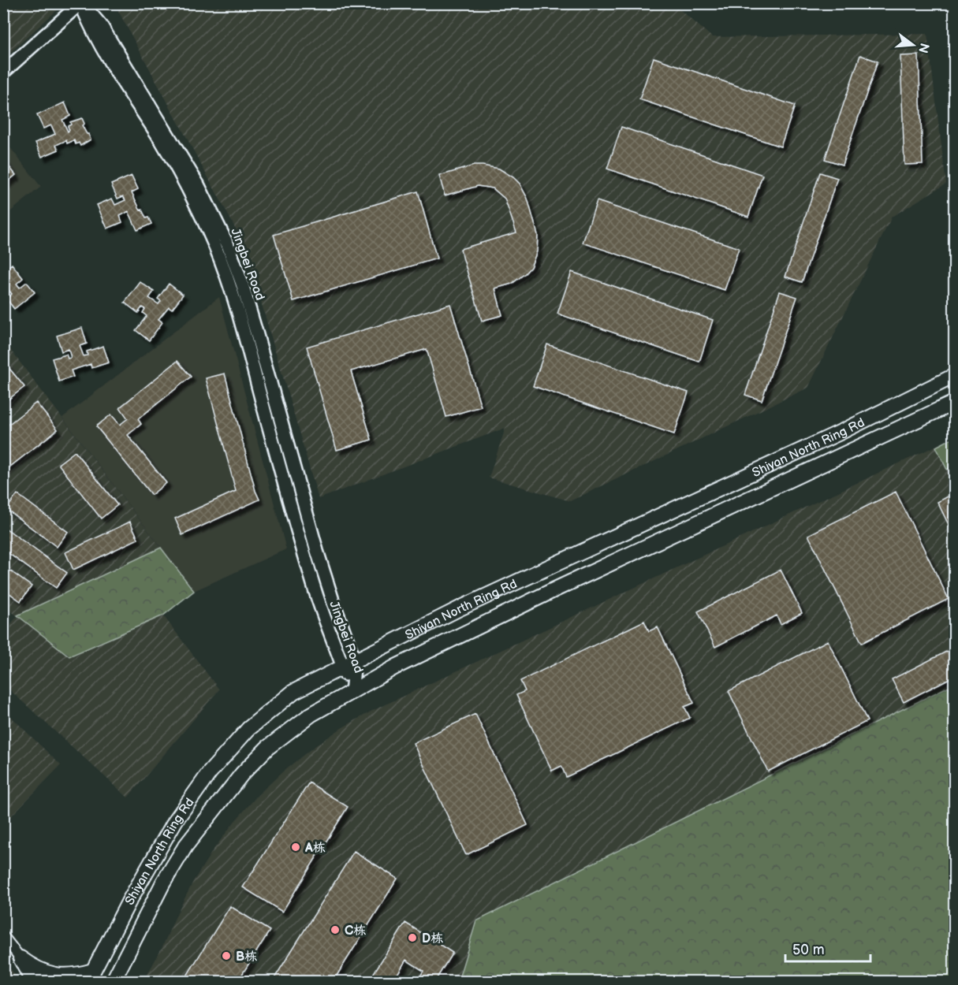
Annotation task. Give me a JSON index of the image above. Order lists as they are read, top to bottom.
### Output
{
  "streets": {
    "main road": ["Shiyan North Ring Rd"],
    "street": ["Jingbei Road"]
  },
  "crossings": [
    ["Jingbei Road", "Shiyan North Ring Rd"]
  ],
  "places": [
    "A栋",
    "C栋",
    "D栋",
    "B栋"
  ],
  "scale_bar": "50 m",
  "north": "right"
}
